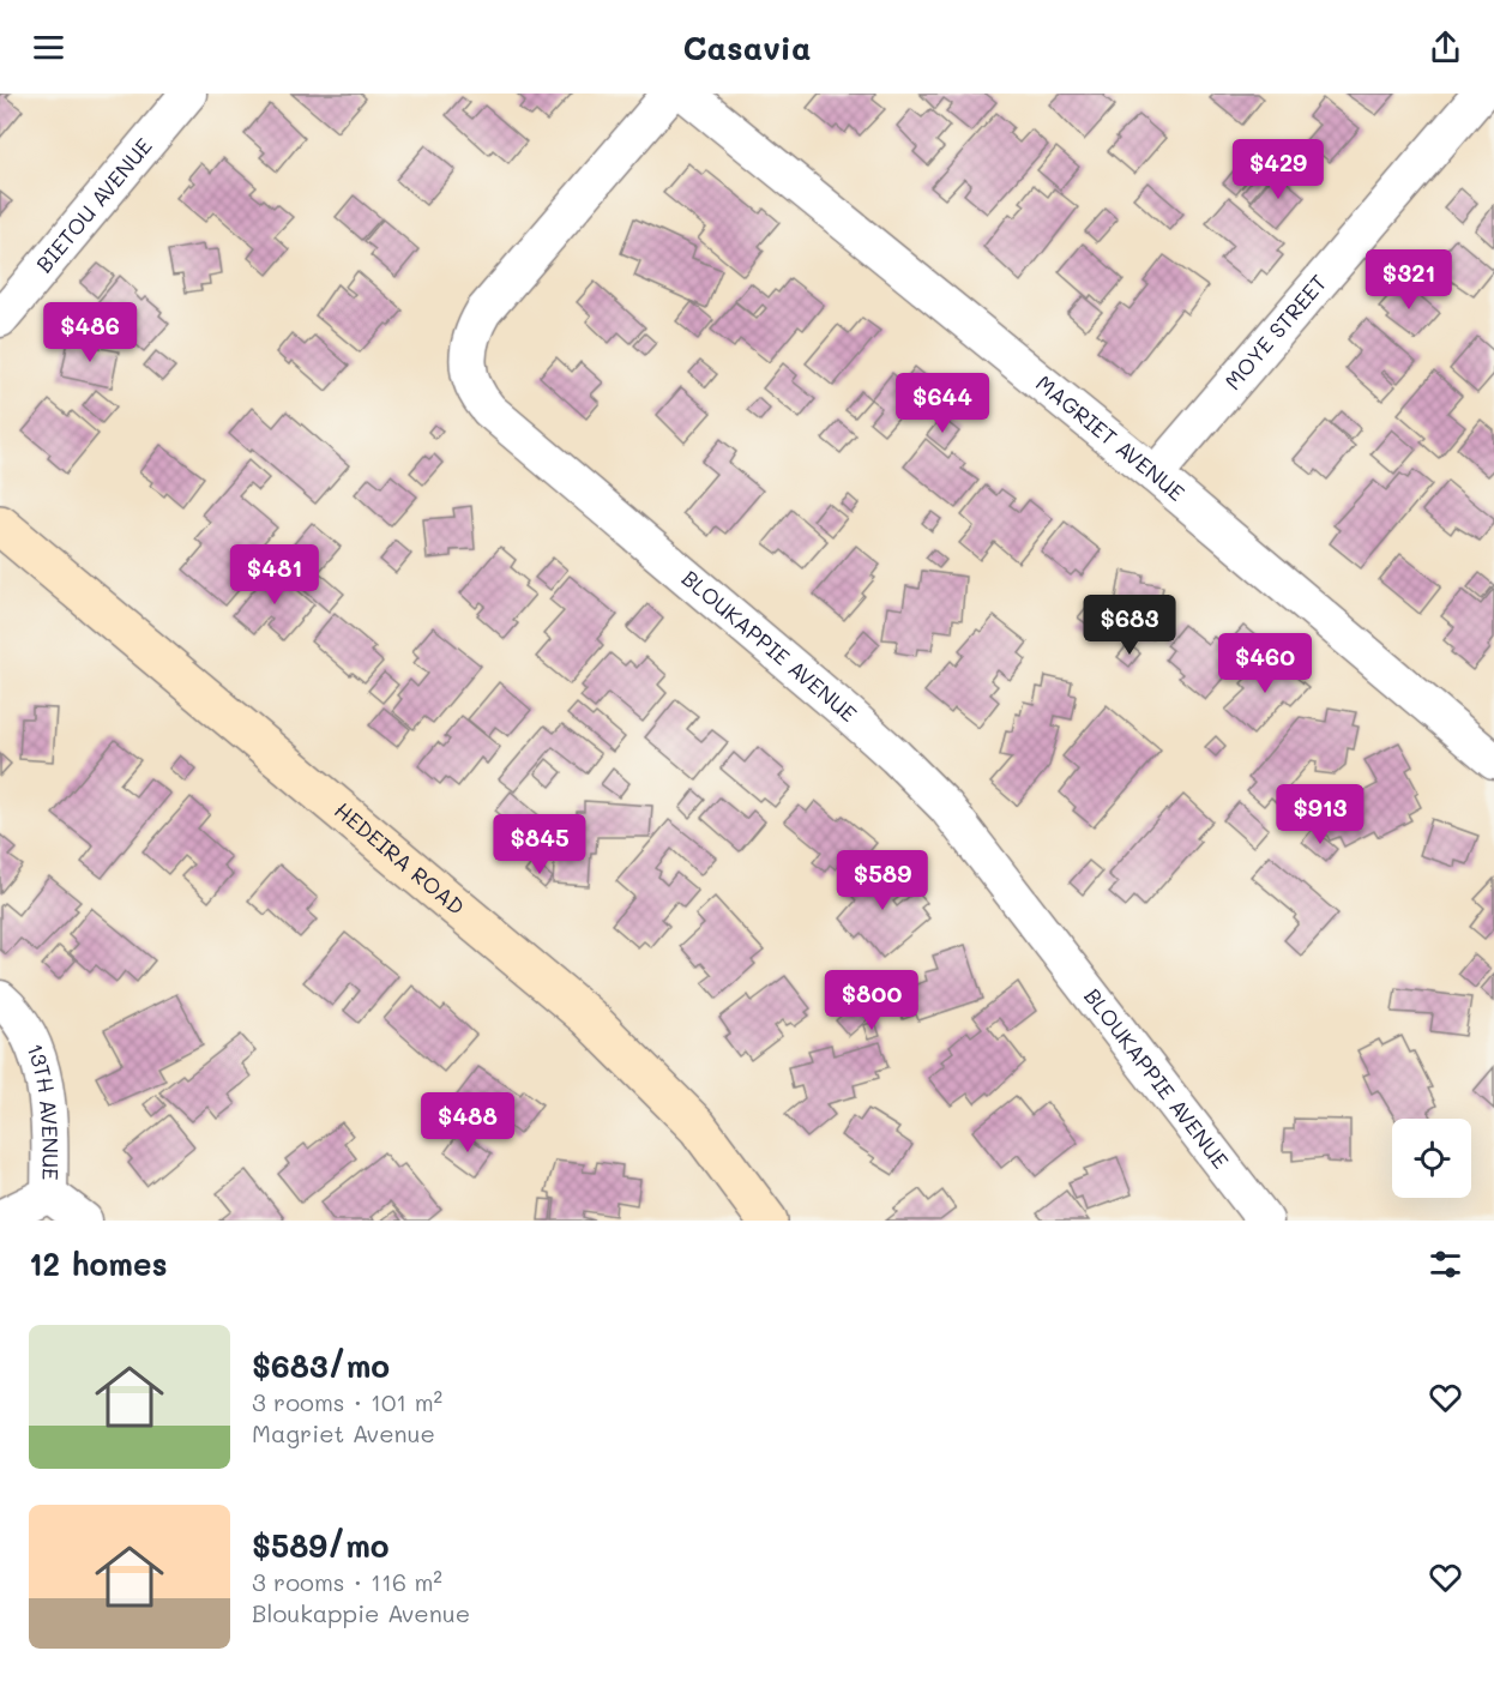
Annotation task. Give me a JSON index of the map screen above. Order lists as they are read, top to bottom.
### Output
{
  "streets": {
    "street": [
      "BIETOU AVENUE",
      "MOYE STREET",
      "MAGRIET AVENUE",
      "BLOUKAPPIE AVENUE",
      "HEDEIRA ROAD",
      "13TH AVENUE"
    ]
  },
  "crossings": [
    ["MOYE STREET", "MAGRIET AVENUE"]
  ],
  "page": {
    "header": "Casavia",
    "price": [
      "$429",
      "$321",
      "$486",
      "$644",
      "$481",
      "$683",
      "$460",
      "$913",
      "$845",
      "$589",
      "$800",
      "$488"
    ],
    "heading": "12 homes",
    "list": [
      {
        "name": "$683/mo",
        "note": "3 rooms · 101 m² · Magriet Avenue"
      },
      {
        "name": "$589/mo",
        "note": "3 rooms · 116 m² · Bloukappie Avenue"
      }
    ]
  }
}
